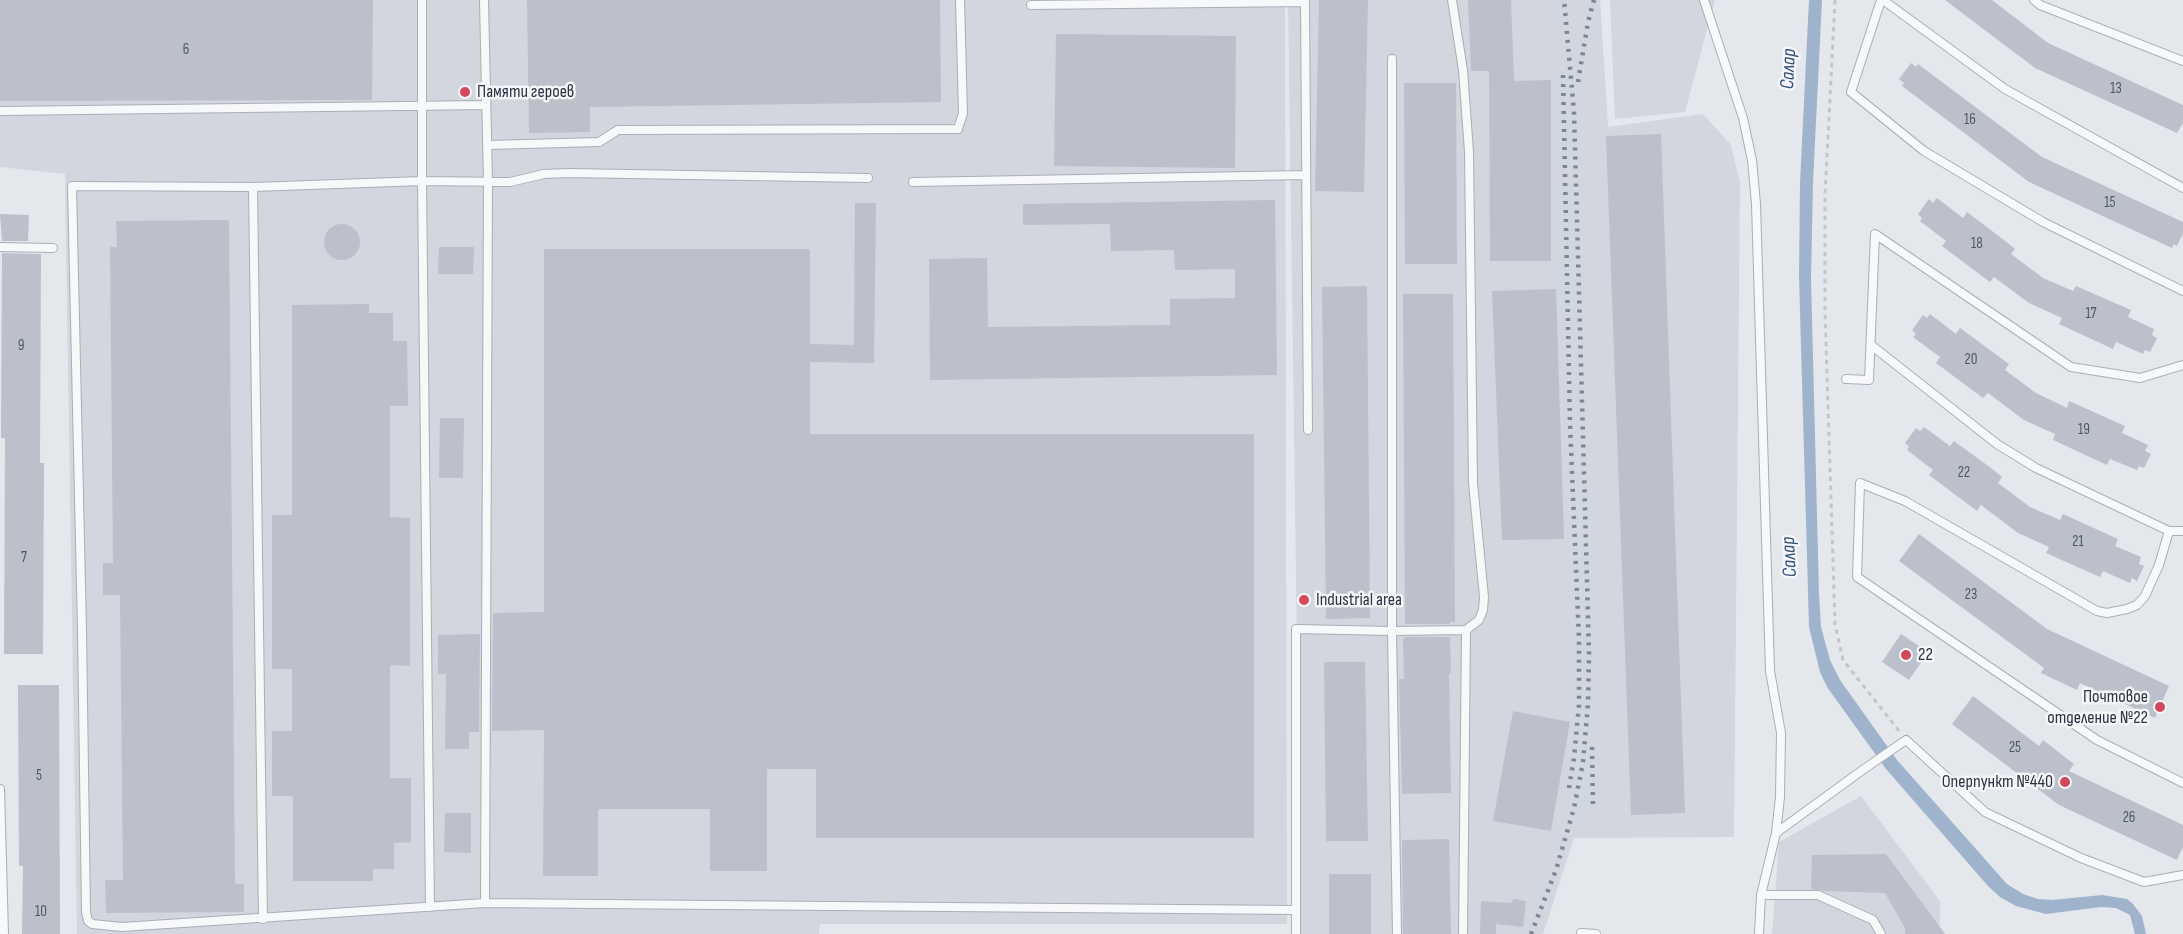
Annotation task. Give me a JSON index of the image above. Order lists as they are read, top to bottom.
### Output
{
  "water": ["Салар"],
  "places": [
    "Памяти героев",
    "Industrial area",
    "22",
    "Почтовое отделение №22",
    "Оперпункт №440"
  ],
  "house_numbers": [
    "6",
    "13",
    "16",
    "15",
    "18",
    "17",
    "9",
    "20",
    "19",
    "22",
    "21",
    "7",
    "23",
    "25",
    "5",
    "26",
    "10"
  ]
}
